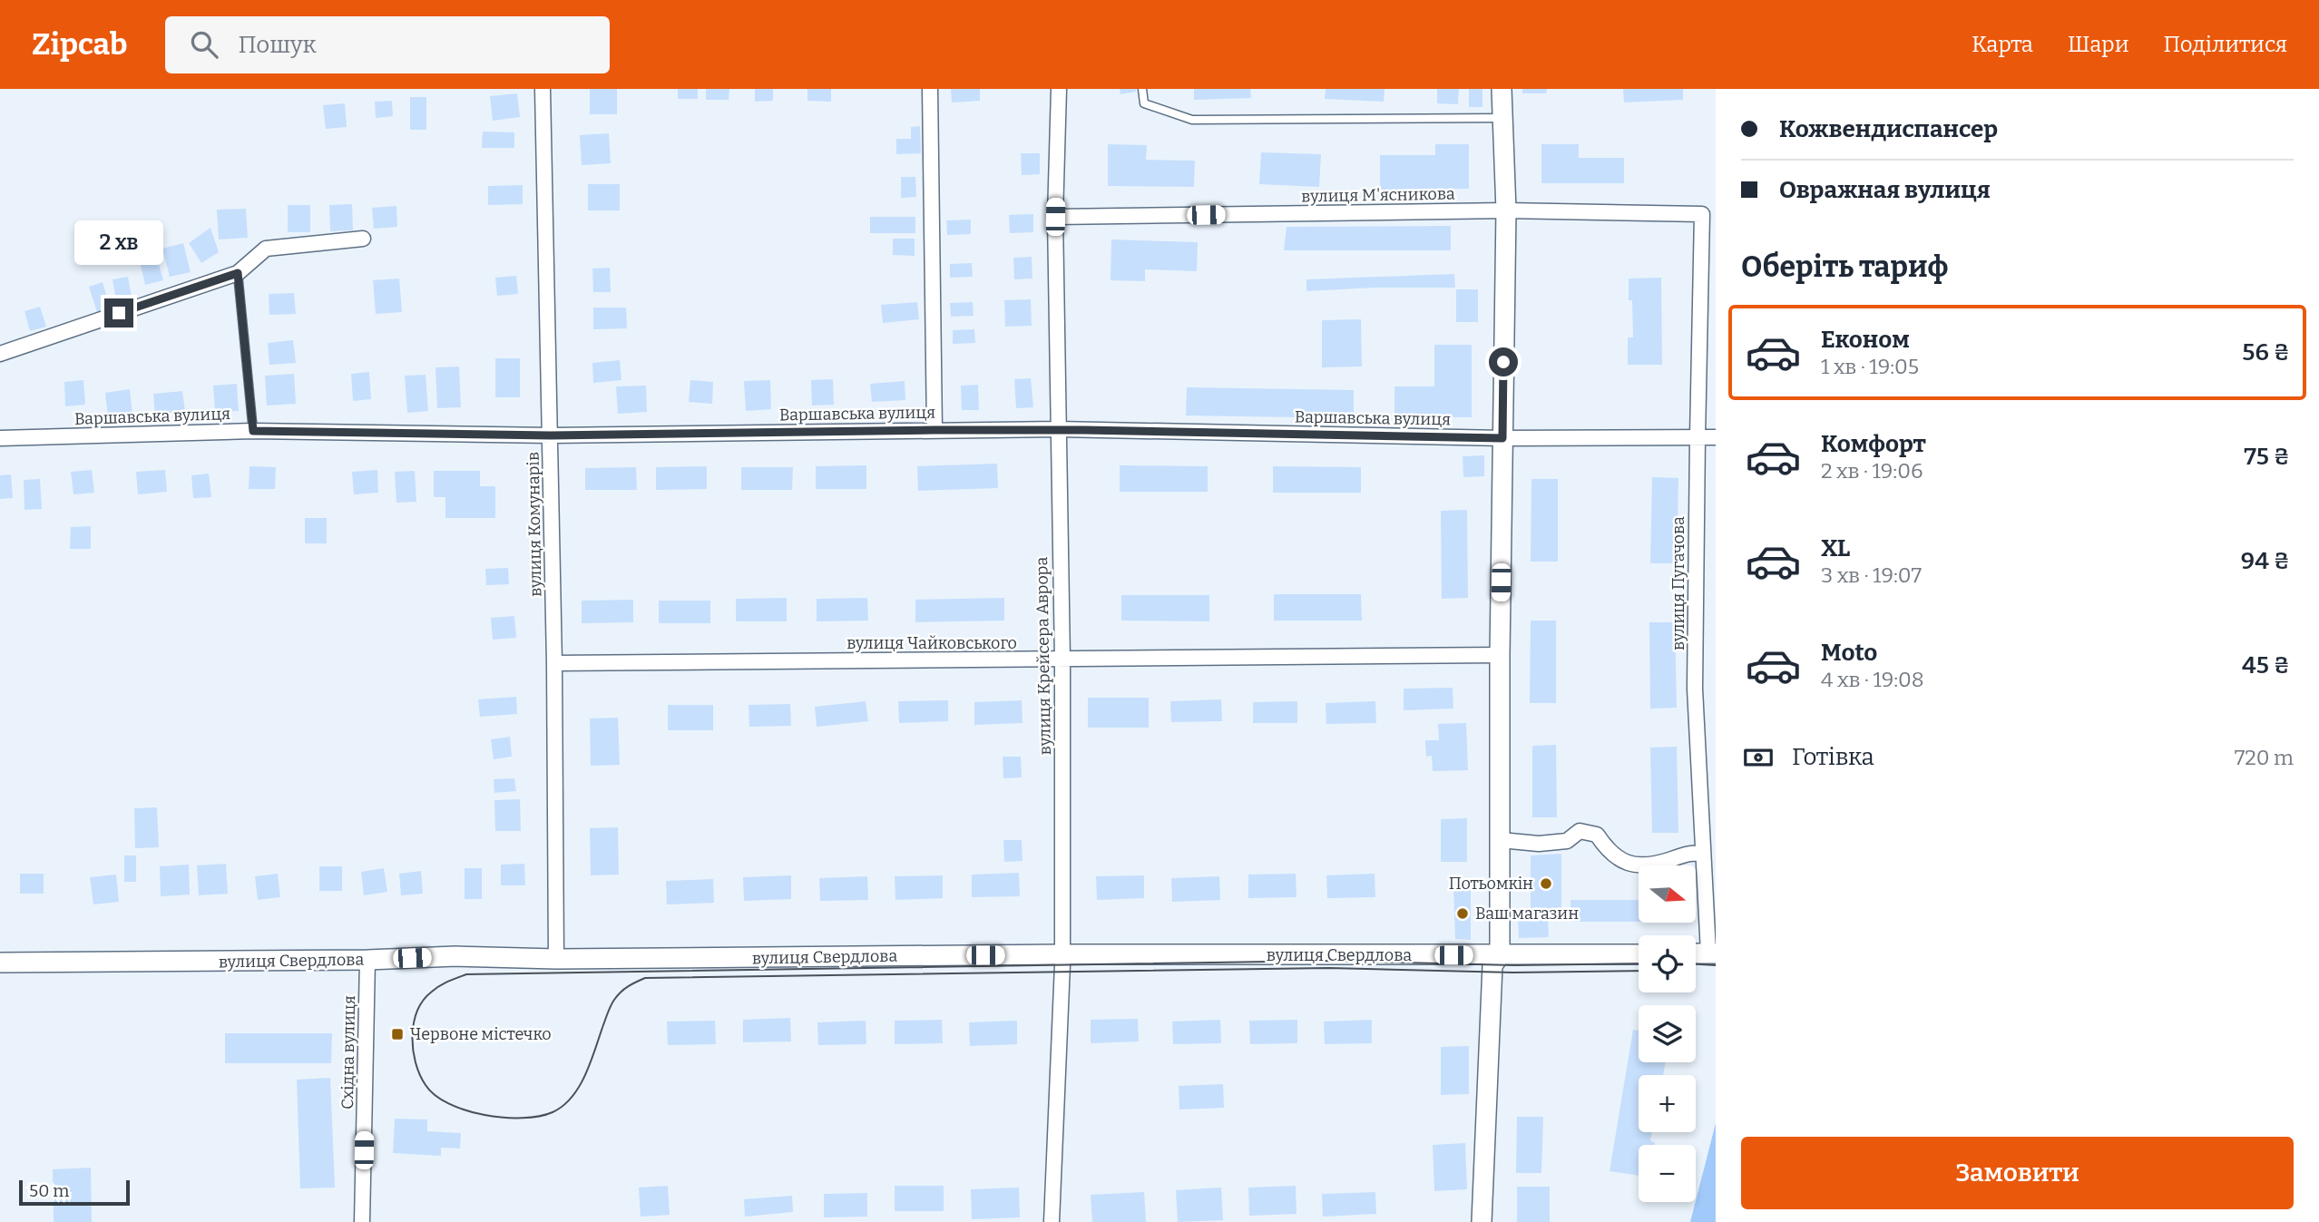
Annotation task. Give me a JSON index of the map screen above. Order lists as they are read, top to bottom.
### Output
{
  "streets": {
    "street": [
      "вулиця М'ясникова",
      "Варшавська вулиця",
      "вулиця Комунарів",
      "вулиця Пугачова",
      "вулиця Чайковського",
      "вулиця Крейсера Аврора",
      "вулиця Свердлова",
      "Східна вулиця"
    ]
  },
  "crossings": [
    ["вулиця М'ясникова", "вулиця Пугачова"],
    ["вулиця М'ясникова", "вулиця Крейсера Аврора"],
    ["Варшавська вулиця", "вулиця Комунарів"],
    ["Варшавська вулиця", "вулиця Пугачова"],
    ["Варшавська вулиця", "вулиця Крейсера Аврора"],
    ["вулиця Комунарів", "вулиця Чайковського"],
    ["вулиця Комунарів", "вулиця Свердлова"],
    ["вулиця Чайковського", "вулиця Крейсера Аврора"],
    ["вулиця Крейсера Аврора", "вулиця Свердлова"],
    ["вулиця Свердлова", "Східна вулиця"]
  ],
  "places": {
    "other": ["Потьомкін", "Ваш магазин"],
    "transit": ["Червоне містечко"]
  },
  "scale_bar": "50 m",
  "north": "right",
  "page": {
    "header": "Zipcab",
    "search": "Пошук",
    "nav": ["Карта", "Шари", "Поділитися"],
    "banner": ["Кожвендиспансер", "Овражная вулиця"],
    "bubble": "2 хв",
    "heading": "Оберіть тариф",
    "list": [
      {
        "name": "Економ",
        "note": "1 хв · 19:05",
        "value": "56 ₴"
      },
      {
        "name": "Комфорт",
        "note": "2 хв · 19:06",
        "value": "75 ₴"
      },
      {
        "name": "XL",
        "note": "3 хв · 19:07",
        "value": "94 ₴"
      },
      {
        "name": "Moto",
        "note": "4 хв · 19:08",
        "value": "45 ₴"
      }
    ],
    "pay": ["Готівка", "720 m"],
    "map_buttons": ["+", "−"],
    "buttons": "Замовити",
    "scale": "50 m"
  }
}
